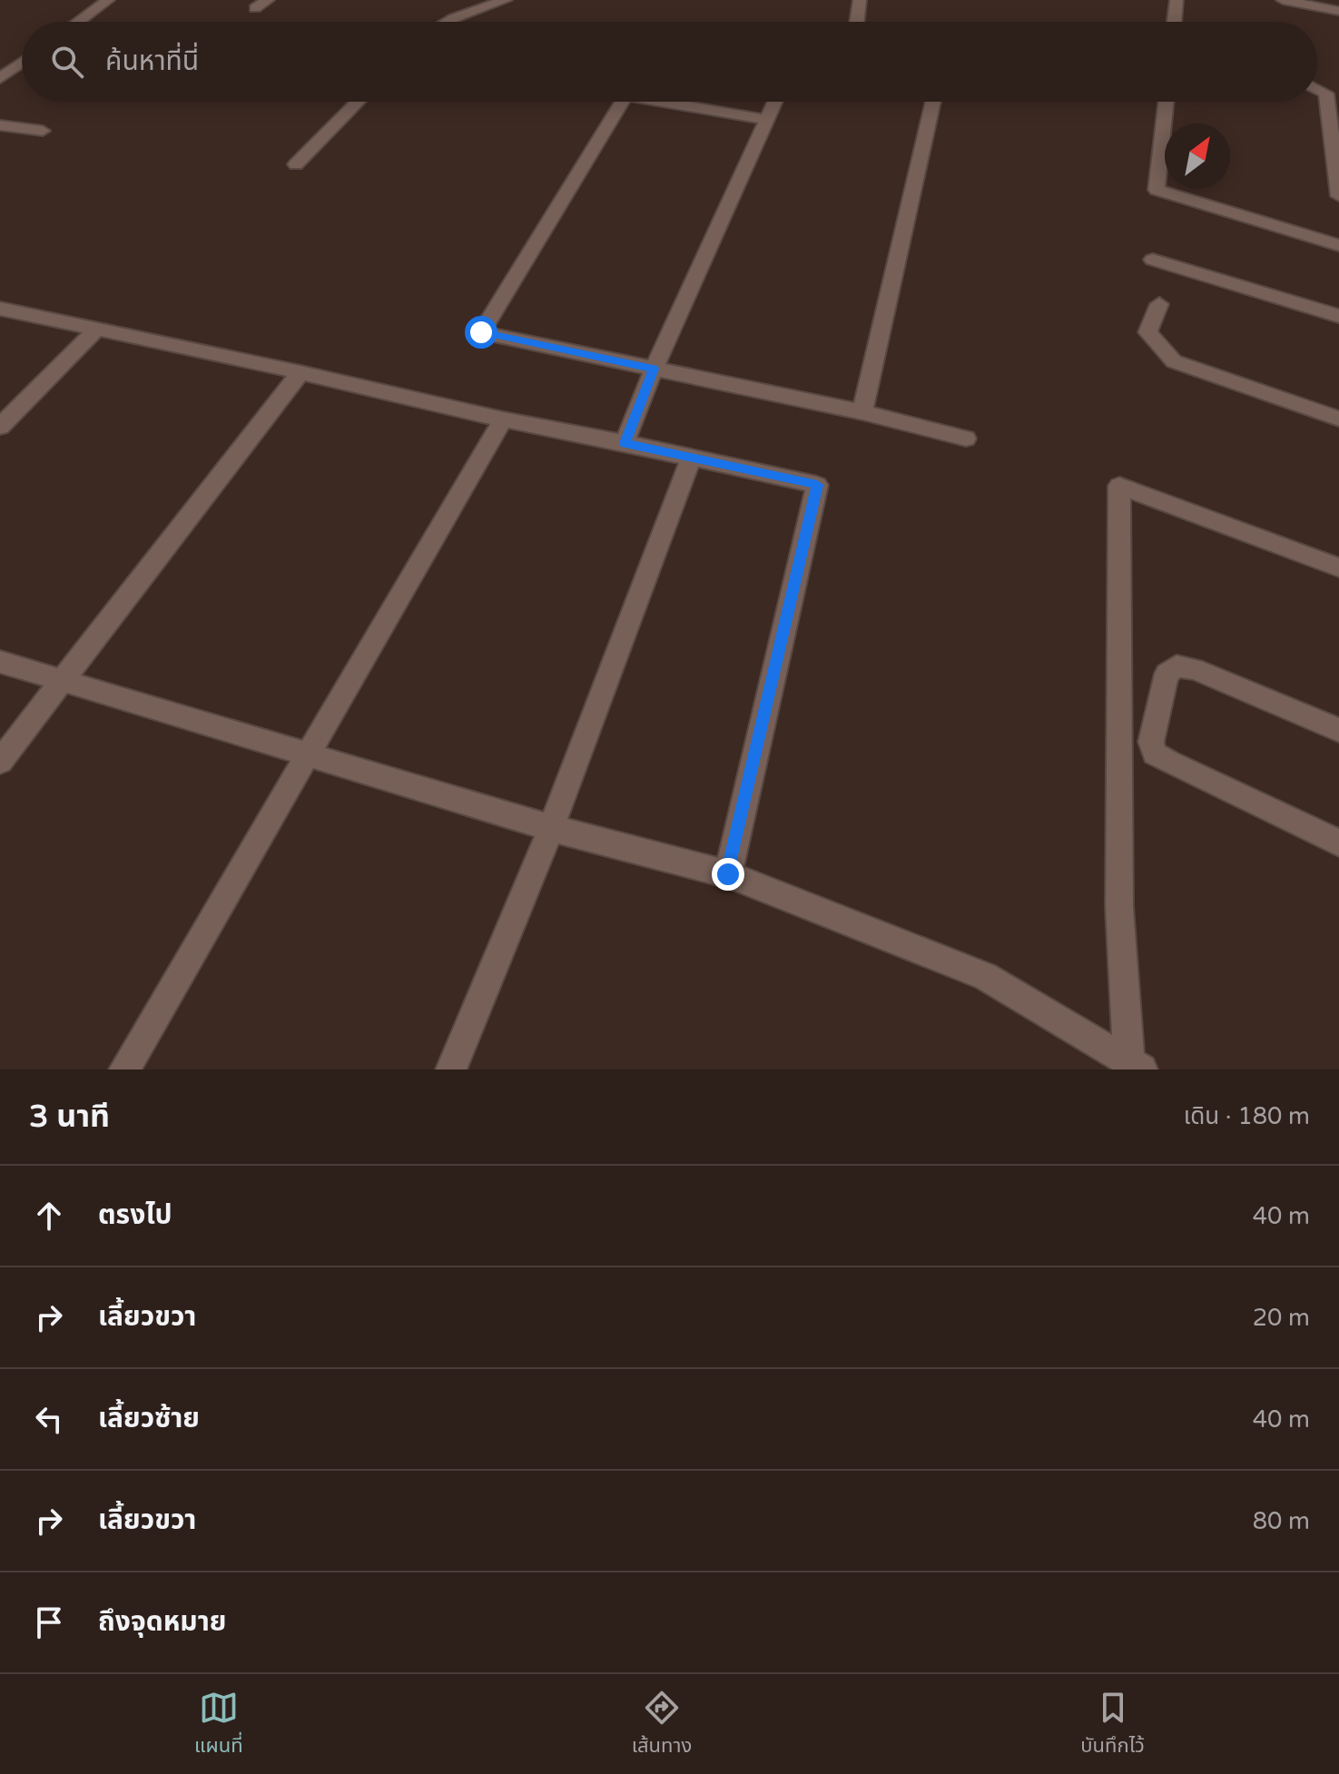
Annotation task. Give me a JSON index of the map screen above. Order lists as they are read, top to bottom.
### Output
{
  "north": "top right",
  "page": {
    "search": "ค้นหาที่นี่",
    "heading": ["3 นาที", "เดิน · 180 m"],
    "list": [
      ["ตรงไป", "40 m"],
      ["เลี้ยวขวา", "20 m"],
      ["เลี้ยวซ้าย", "40 m"],
      ["เลี้ยวขวา", "80 m"],
      "ถึงจุดหมาย"
    ],
    "nav": ["แผนที่", "เส้นทาง", "บันทึกไว้"]
  }
}
